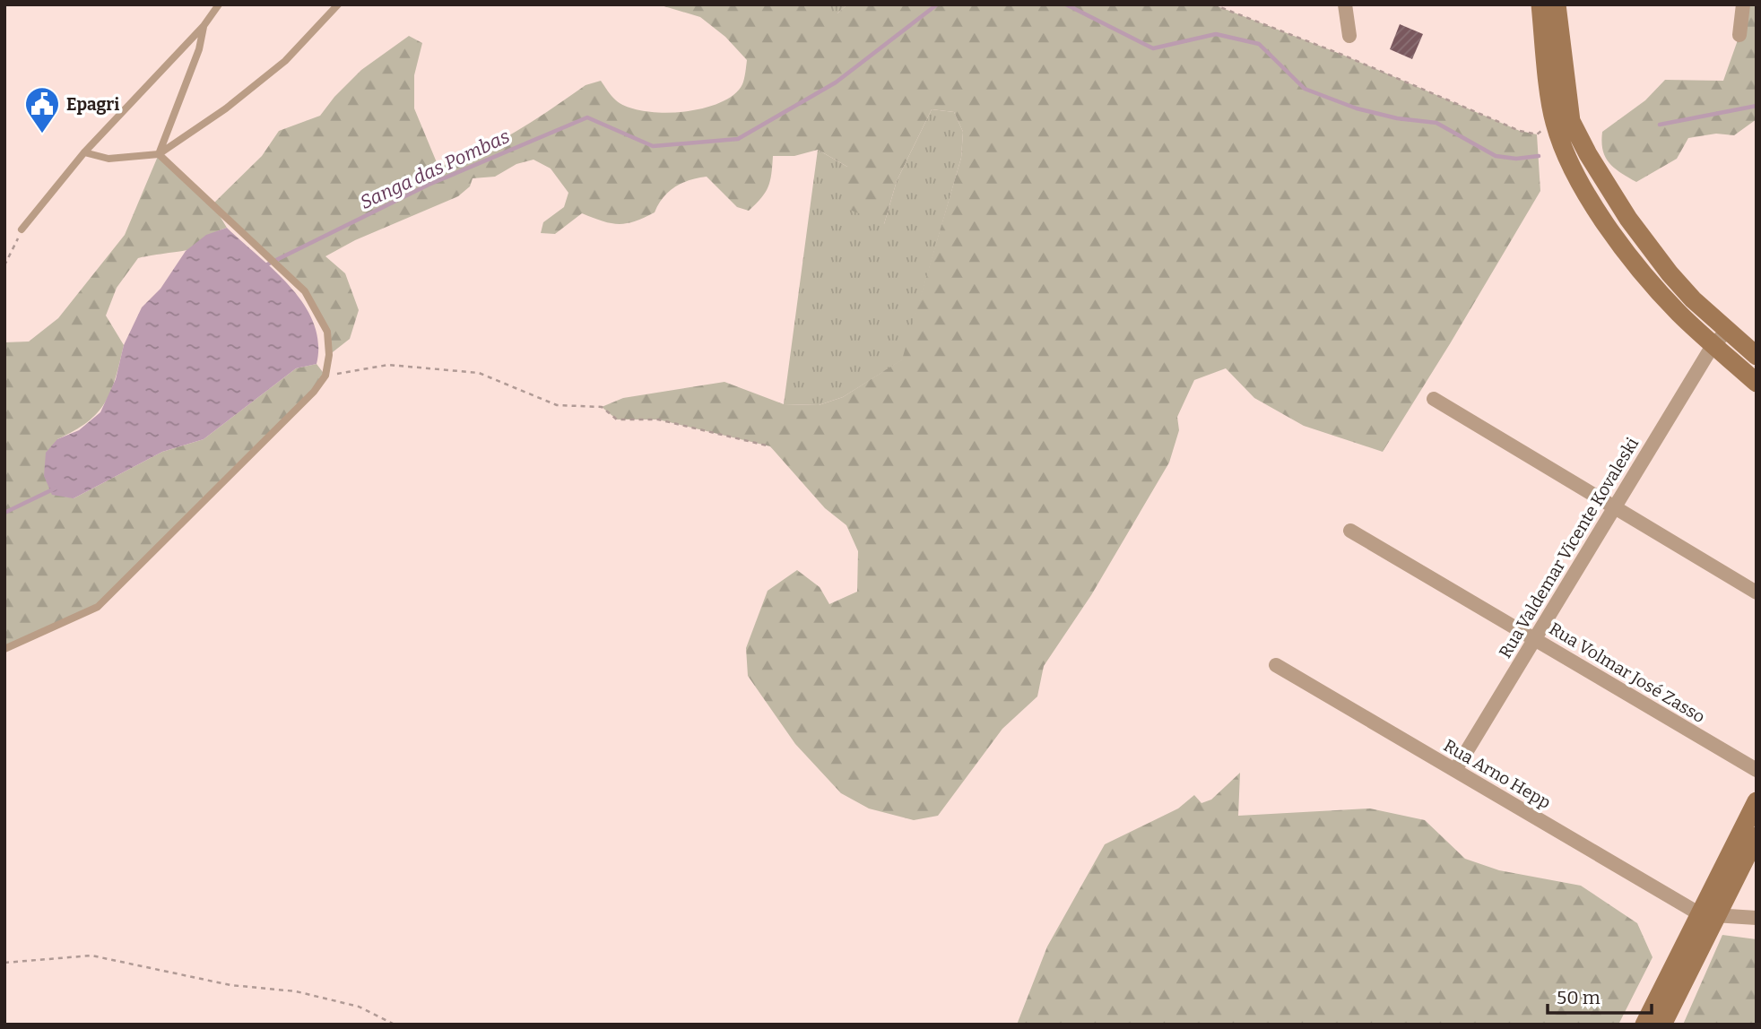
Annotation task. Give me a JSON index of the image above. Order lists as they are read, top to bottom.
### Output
{
  "streets": {
    "street": ["Rua Valdemar Vicente Kovaleski", "Rua Volmar José Zasso", "Rua Arno Hepp"]
  },
  "crossings": [
    ["Rua Valdemar Vicente Kovaleski", "Rua Volmar José Zasso"],
    ["Rua Valdemar Vicente Kovaleski", "Rua Arno Hepp"]
  ],
  "water": ["Sanga das Pombas"],
  "places": {
    "public building": ["Epagri"]
  },
  "scale_bar": "50 m"
}
